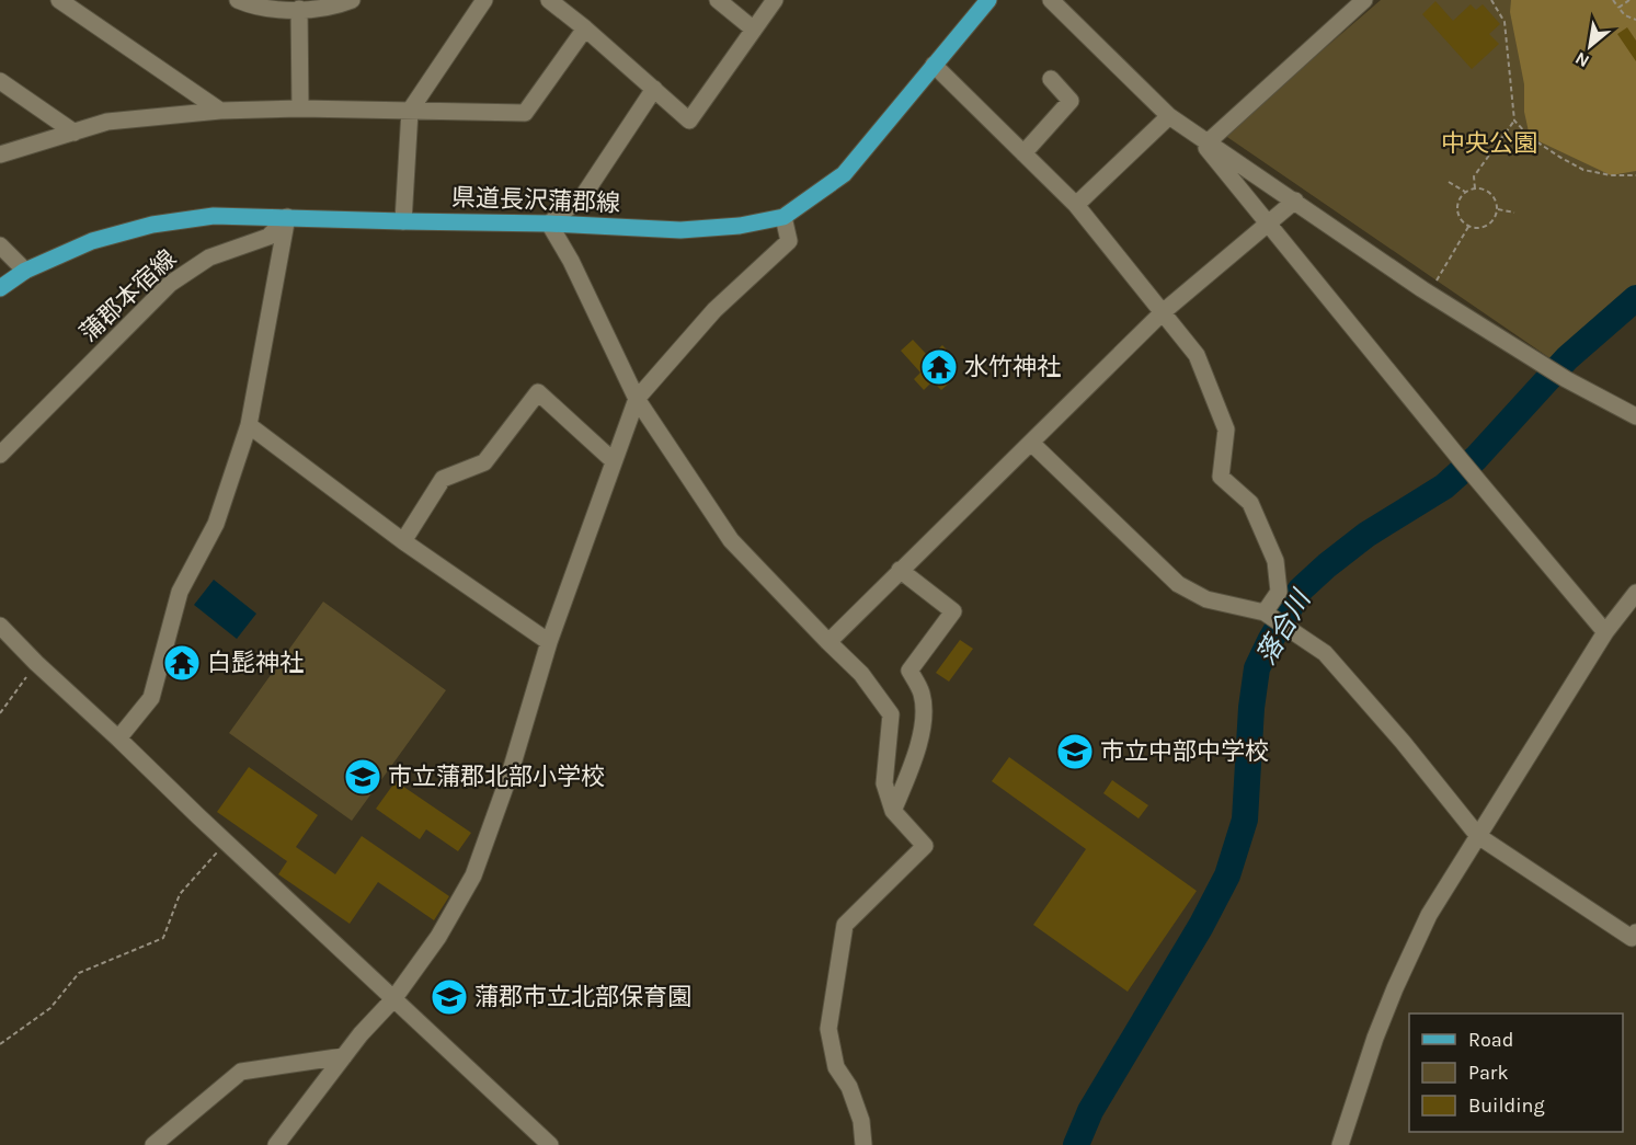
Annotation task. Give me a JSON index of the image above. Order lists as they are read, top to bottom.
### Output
{
  "streets": {
    "main road": ["県道長沢蒲郡線"],
    "street": ["蒲郡本宿線"]
  },
  "crossings": [
    ["県道長沢蒲郡線", "蒲郡本宿線"]
  ],
  "water": ["落合川"],
  "parks": ["中央公園"],
  "places": {
    "temple": ["水竹神社", "白髭神社"],
    "school or university": ["市立中部中学校", "市立蒲郡北部小学校", "蒲郡市立北部保育園"]
  },
  "legend": ["Road", "Park", "Building"],
  "north": "bottom left"
}
